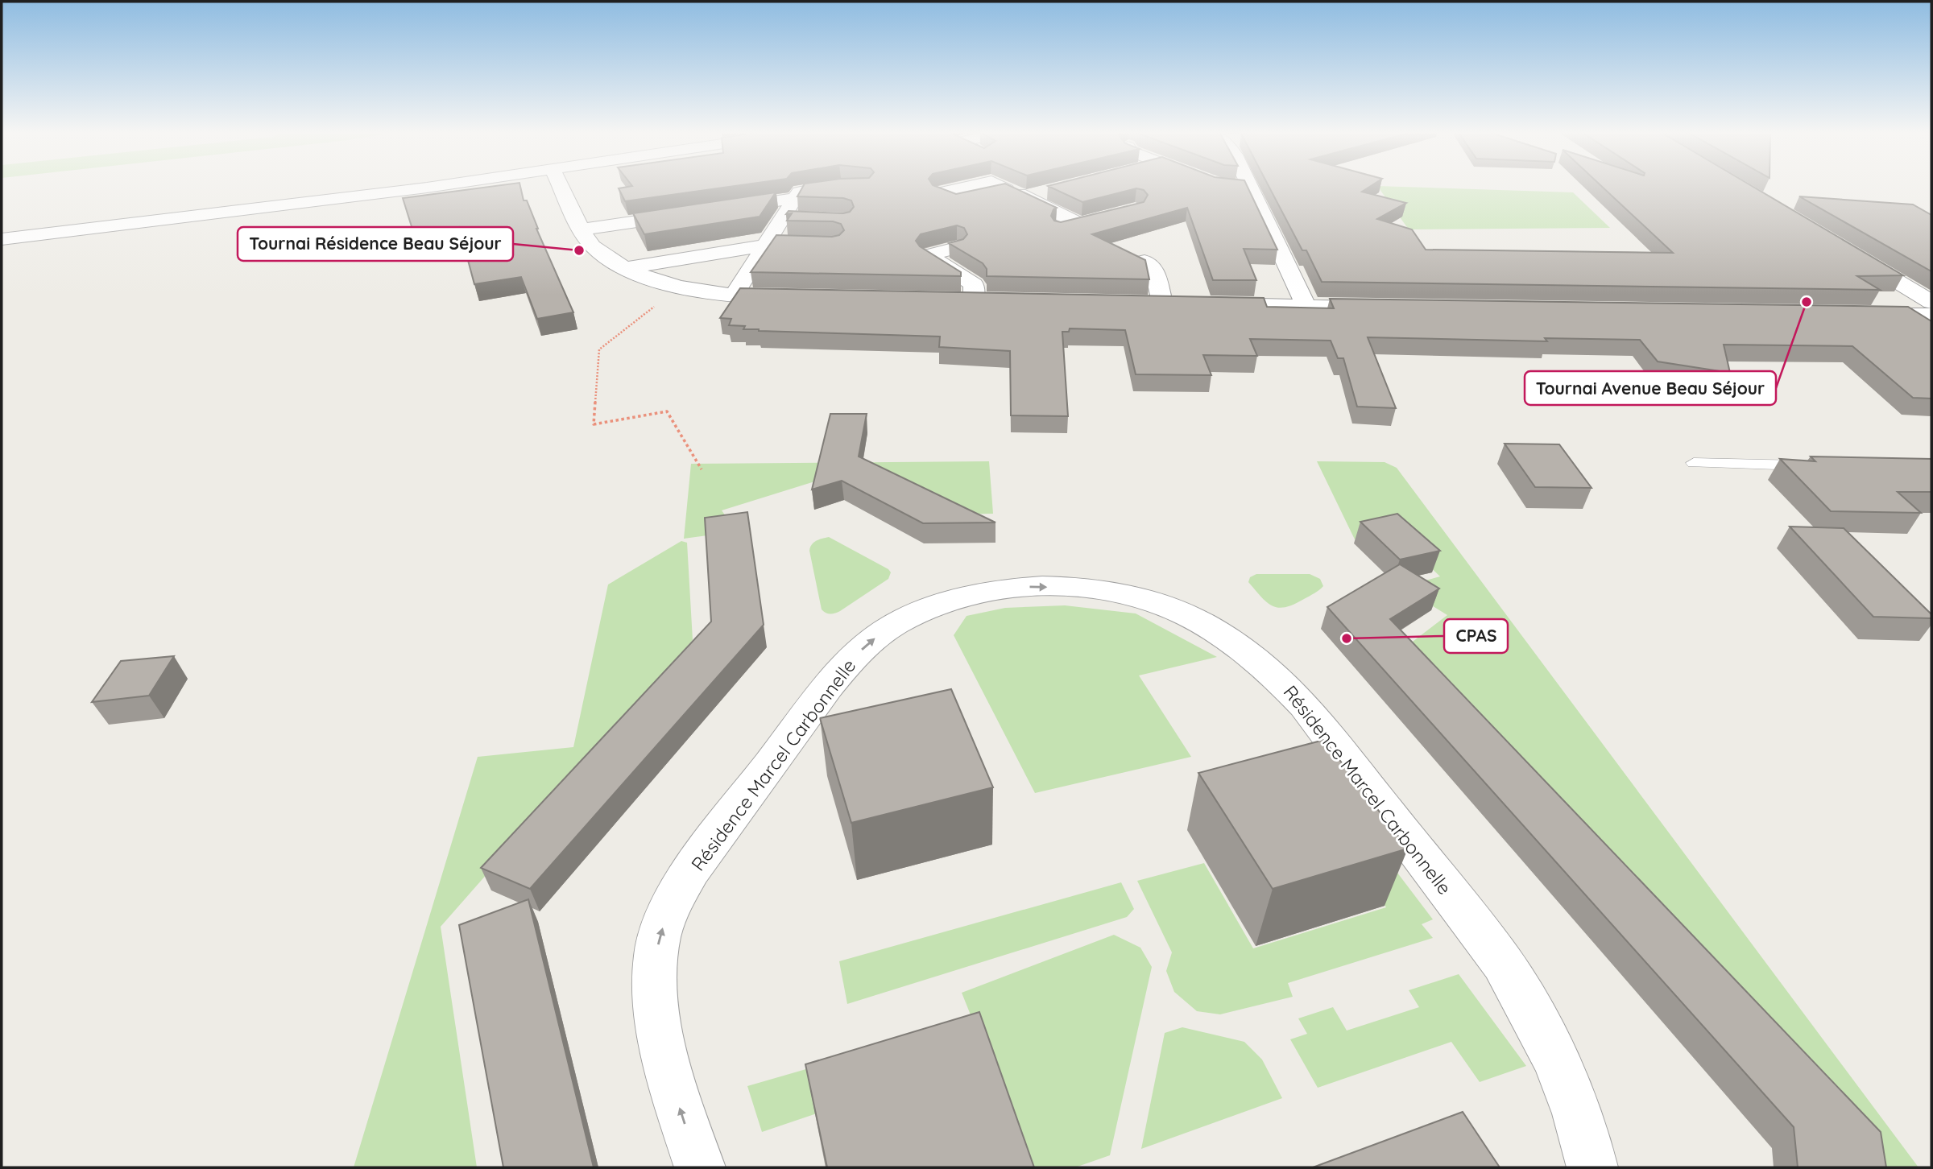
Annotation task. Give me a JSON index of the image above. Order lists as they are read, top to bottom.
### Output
{
  "streets": {
    "street": ["Résidence Marcel Carbonnelle"]
  },
  "places": ["Tournai Résidence Beau Séjour", "Tournai Avenue Beau Séjour", "CPAS"]
}
